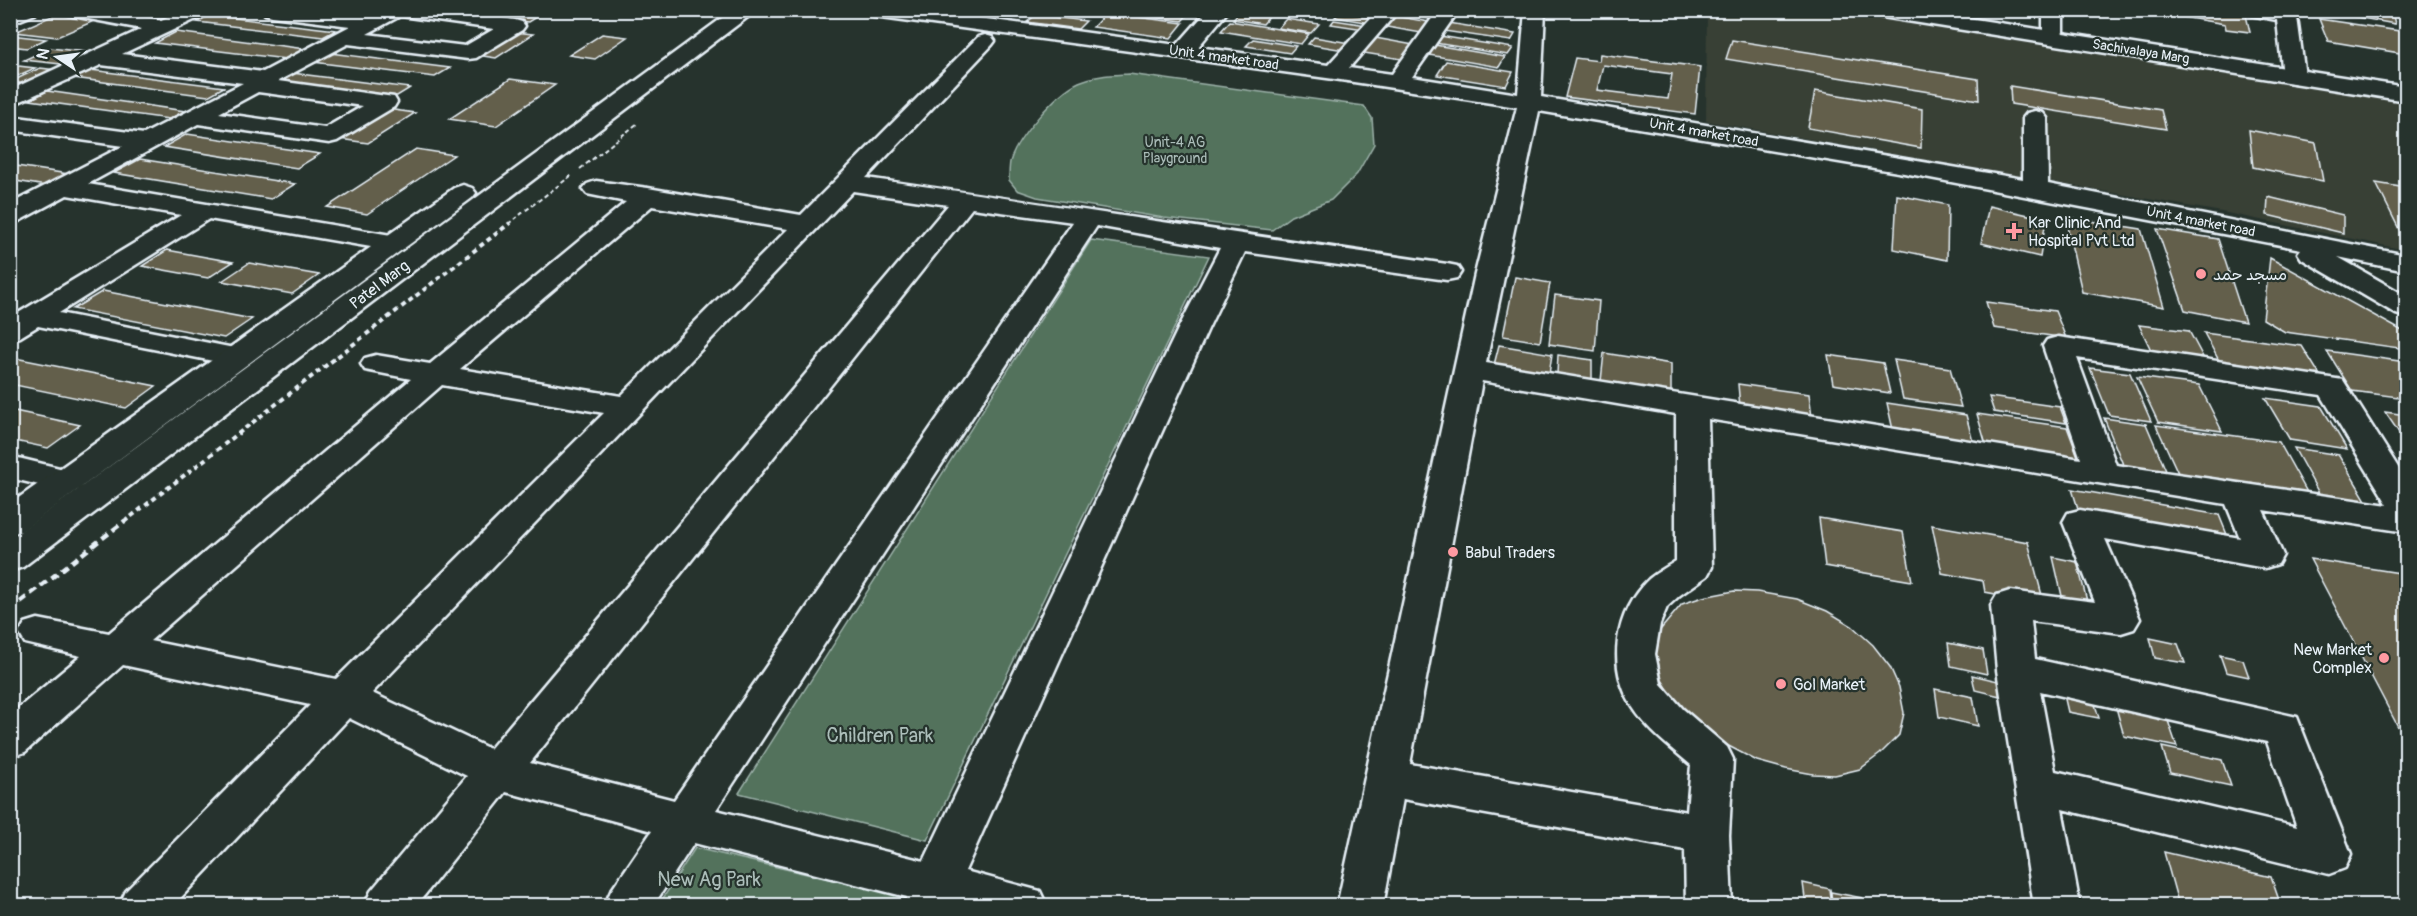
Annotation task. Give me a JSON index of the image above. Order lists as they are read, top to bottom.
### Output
{
  "streets": {
    "street": ["Sachivalaya Marg", "Unit 4 market road", "Patel Marg"]
  },
  "parks": ["Unit-4 AG Playground", "Children Park", "New Ag Park"],
  "places": {
    "health": ["Kar Clinic And Hospital Pvt Ltd"],
    "other": [
      "مسجد حمد",
      "Babul Traders",
      "New Market Complex",
      "Gol Market"
    ]
  },
  "north": "left"
}
